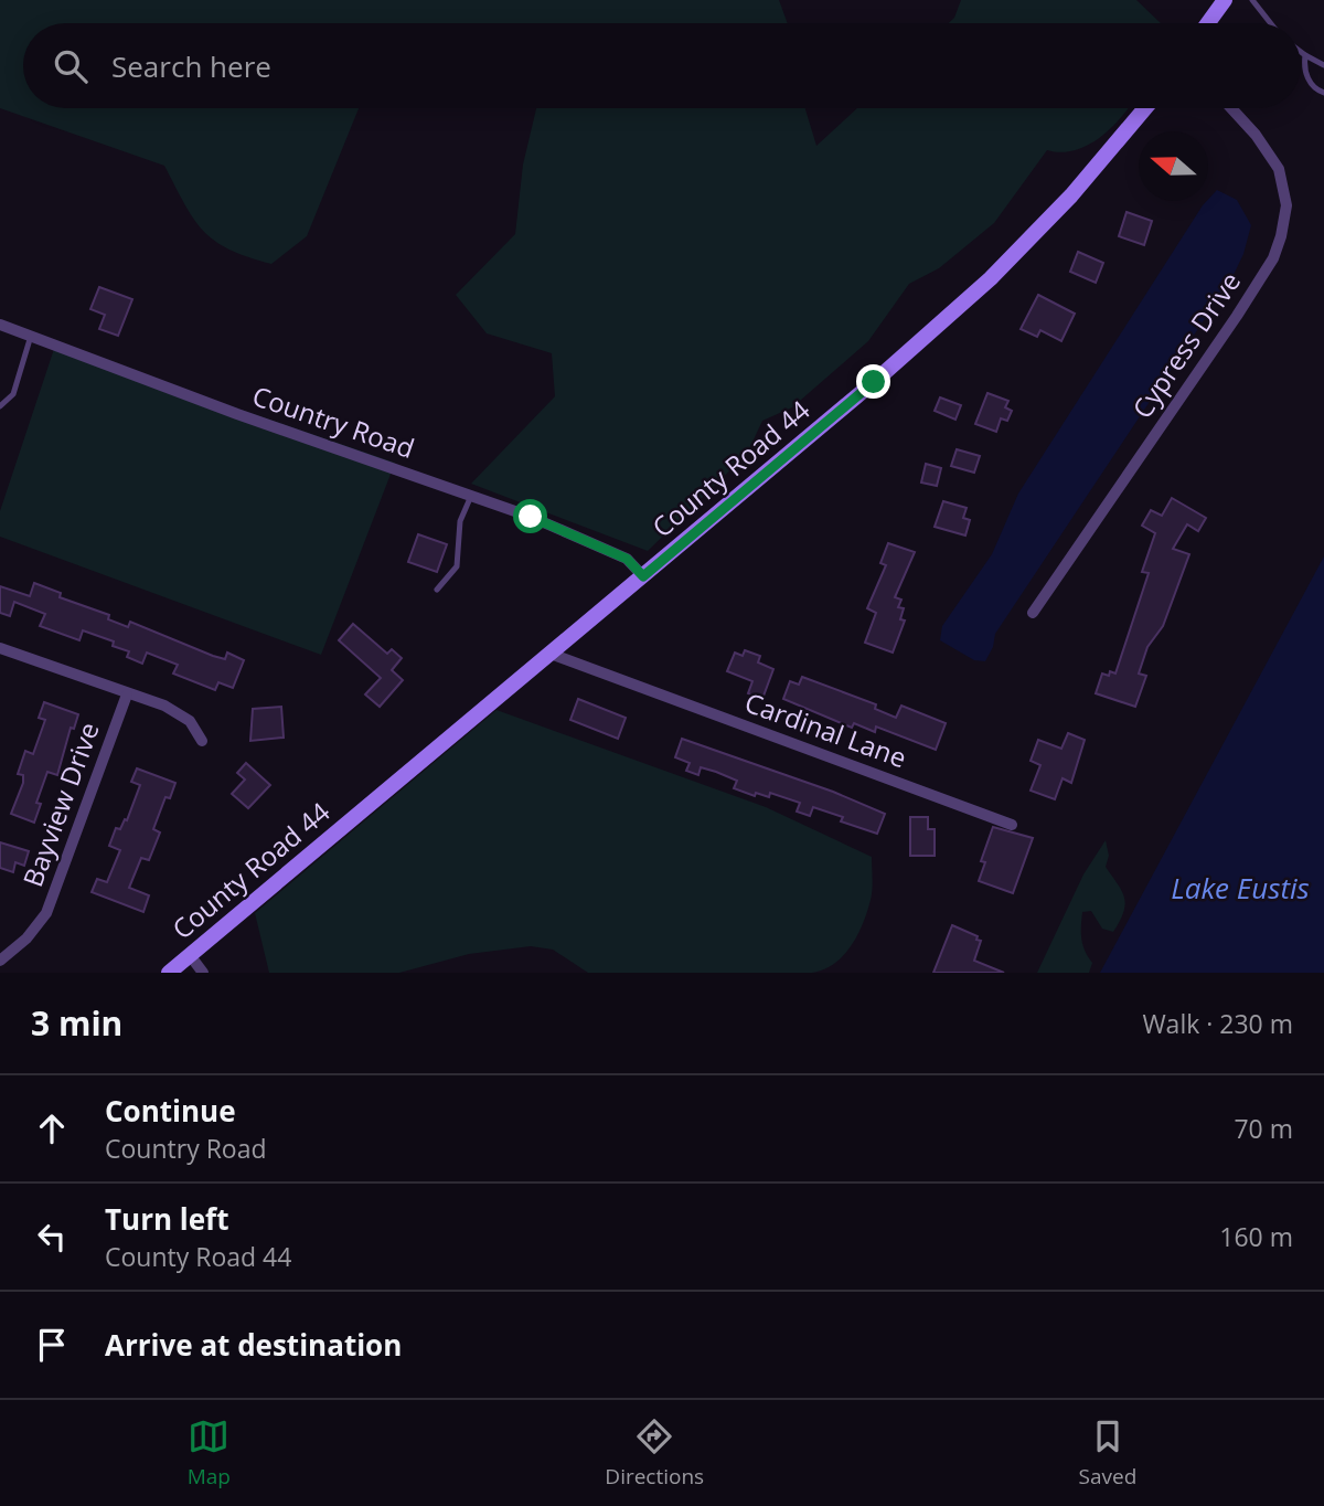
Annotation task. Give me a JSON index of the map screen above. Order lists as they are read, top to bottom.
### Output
{
  "streets": {
    "main road": ["County Road 44"],
    "street": [
      "Cypress Drive",
      "Country Road",
      "Cardinal Lane",
      "Bayview Drive"
    ]
  },
  "crossings": [
    ["Country Road", "County Road 44"],
    ["County Road 44", "Cardinal Lane"]
  ],
  "water": ["Lake Eustis"],
  "north": "left",
  "page": {
    "search": "Search here",
    "heading": ["3 min", "Walk · 230 m"],
    "list": [
      ["Continue", "Country Road", "70 m"],
      ["Turn left", "County Road 44", "160 m"],
      "Arrive at destination"
    ],
    "nav": ["Map", "Directions", "Saved"]
  }
}
